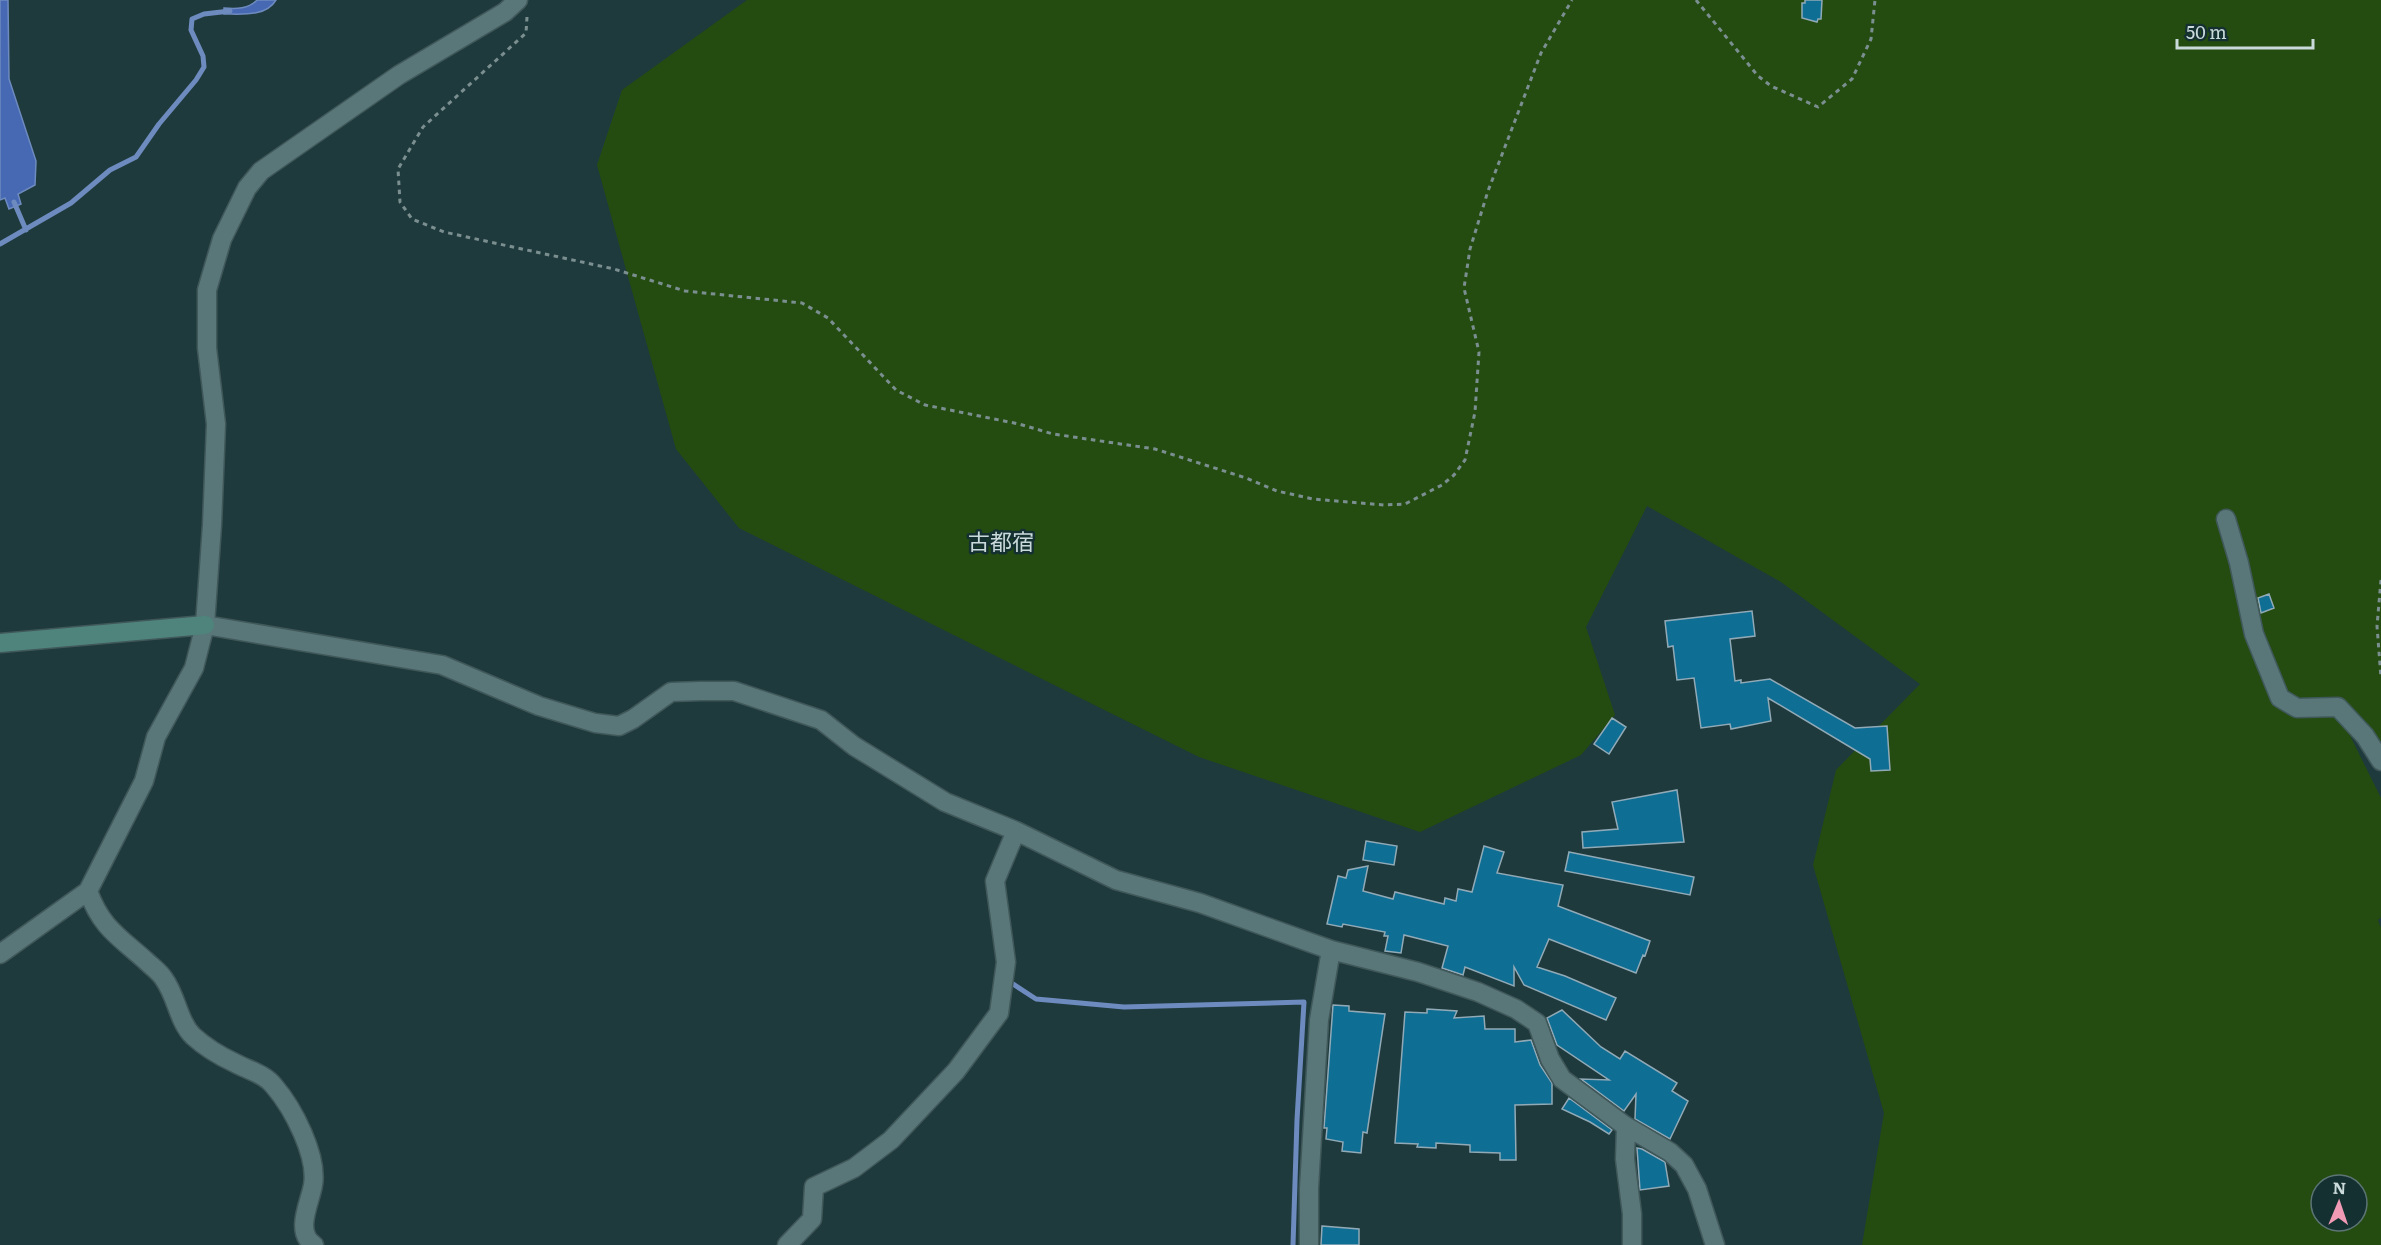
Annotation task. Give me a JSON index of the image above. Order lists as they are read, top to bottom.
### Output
{
  "districts": ["古都宿"],
  "scale_bar": "50 m",
  "north": "top"
}
